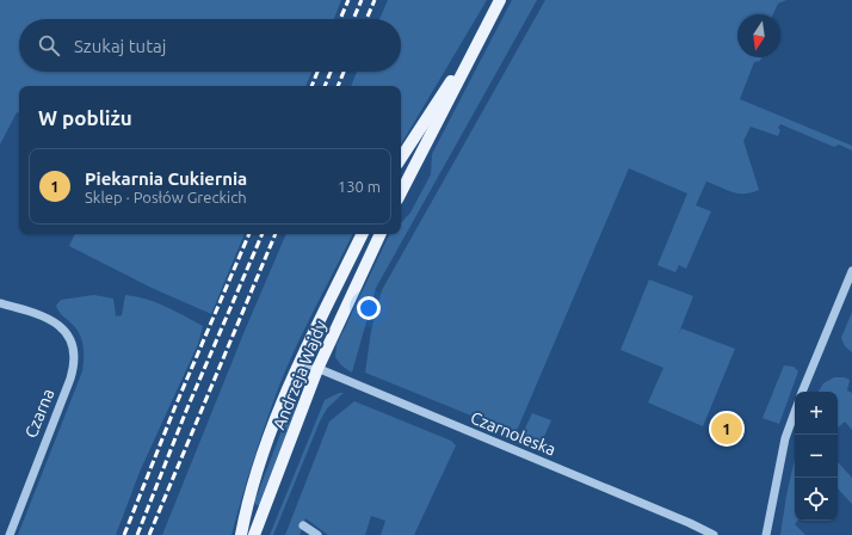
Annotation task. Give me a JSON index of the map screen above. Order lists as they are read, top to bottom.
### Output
{
  "streets": {
    "main road": ["Andrzeja Wajdy"],
    "street": ["Czarna", "Czarnoleska"]
  },
  "crossings": [
    ["Andrzeja Wajdy", "Czarnoleska"]
  ],
  "north": "bottom",
  "page": {
    "search": "Szukaj tutaj",
    "heading": "W pobliżu",
    "list": [
      {
        "mark": "1",
        "name": "Piekarnia Cukiernia",
        "note": "Sklep · Posłów Greckich",
        "value": "130 m"
      }
    ],
    "map_buttons": ["+", "−"],
    "pins": "1"
  }
}
